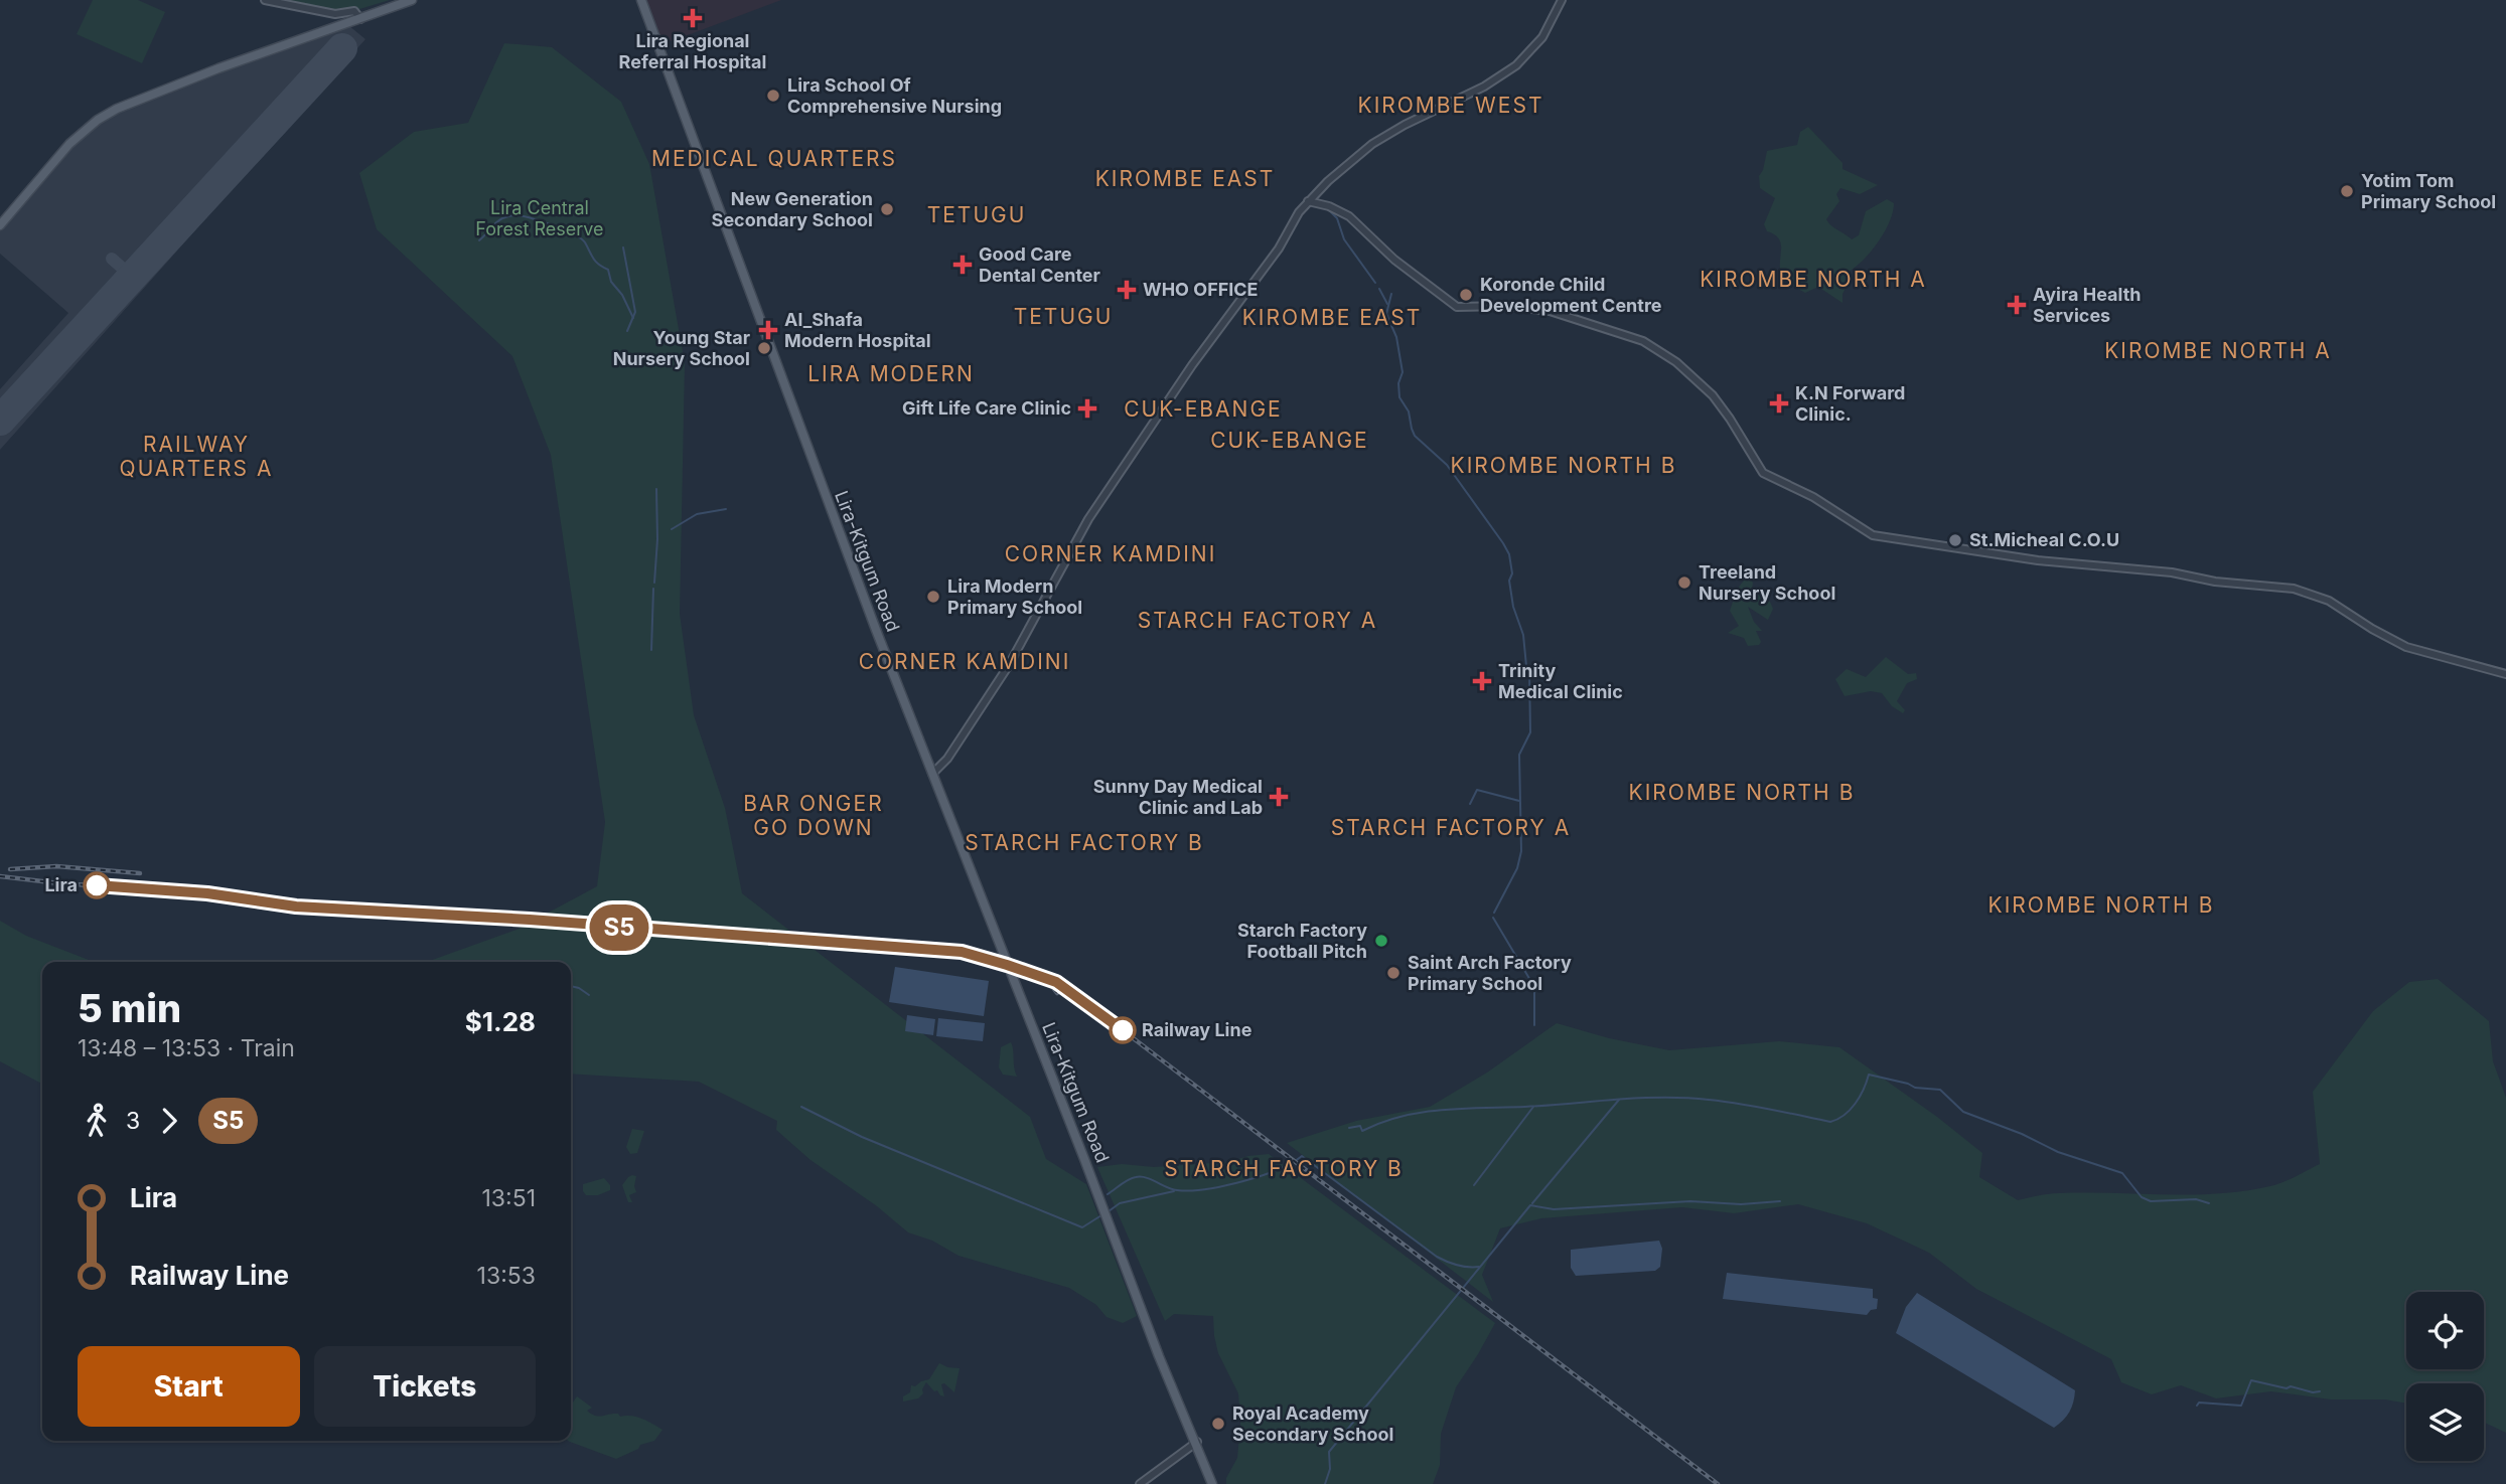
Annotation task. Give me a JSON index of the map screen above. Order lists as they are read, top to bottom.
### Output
{
  "streets": {
    "main road": ["Lira-Kitgum Road"]
  },
  "districts": [
    "KIROMBE WEST",
    "MEDICAL QUARTERS",
    "KIROMBE EAST",
    "TETUGU",
    "KIROMBE NORTH A",
    "TETUGU",
    "KIROMBE EAST",
    "KIROMBE NORTH A",
    "LIRA MODERN",
    "CUK-EBANGE",
    "CUK-EBANGE",
    "RAILWAY QUARTERS A",
    "KIROMBE NORTH B",
    "CORNER KAMDINI",
    "STARCH FACTORY A",
    "CORNER KAMDINI",
    "KIROMBE NORTH B",
    "BAR ONGER GO DOWN",
    "STARCH FACTORY A",
    "STARCH FACTORY B",
    "KIROMBE NORTH B",
    "STARCH FACTORY B"
  ],
  "parks": ["Lira Central Forest Reserve"],
  "places": {
    "health": [
      "Lira Regional Referral Hospital",
      "Good Care Dental Center",
      "WHO OFFICE",
      "Ayira Health Services",
      "Al_Shafa Modern Hospital",
      "K.N Forward Clinic.",
      "Gift Life Care Clinic",
      "Trinity Medical Clinic",
      "Sunny Day Medical Clinic and Lab"
    ],
    "other": [
      "Lira School Of Comprehensive Nursing",
      "Yotim Tom Primary School",
      "New Generation Secondary School",
      "Koronde Child Development Centre",
      "Young Star Nursery School",
      "St.Micheal C.O.U",
      "Treeland Nursery School",
      "Lira Modern Primary School",
      "Lira",
      "Starch Factory Football Pitch",
      "Saint Arch Factory Primary School",
      "Railway Line",
      "Royal Academy Secondary School"
    ]
  },
  "page": {
    "on_map": "S5",
    "heading": ["5 min", "13:48 – 13:53 · Train", "$1.28"],
    "legs": ["3", "S5"],
    "list": [
      {
        "name": "Lira",
        "value": "13:51"
      },
      {
        "name": "Railway Line",
        "value": "13:53"
      }
    ],
    "buttons": ["Start", "Tickets"]
  }
}
